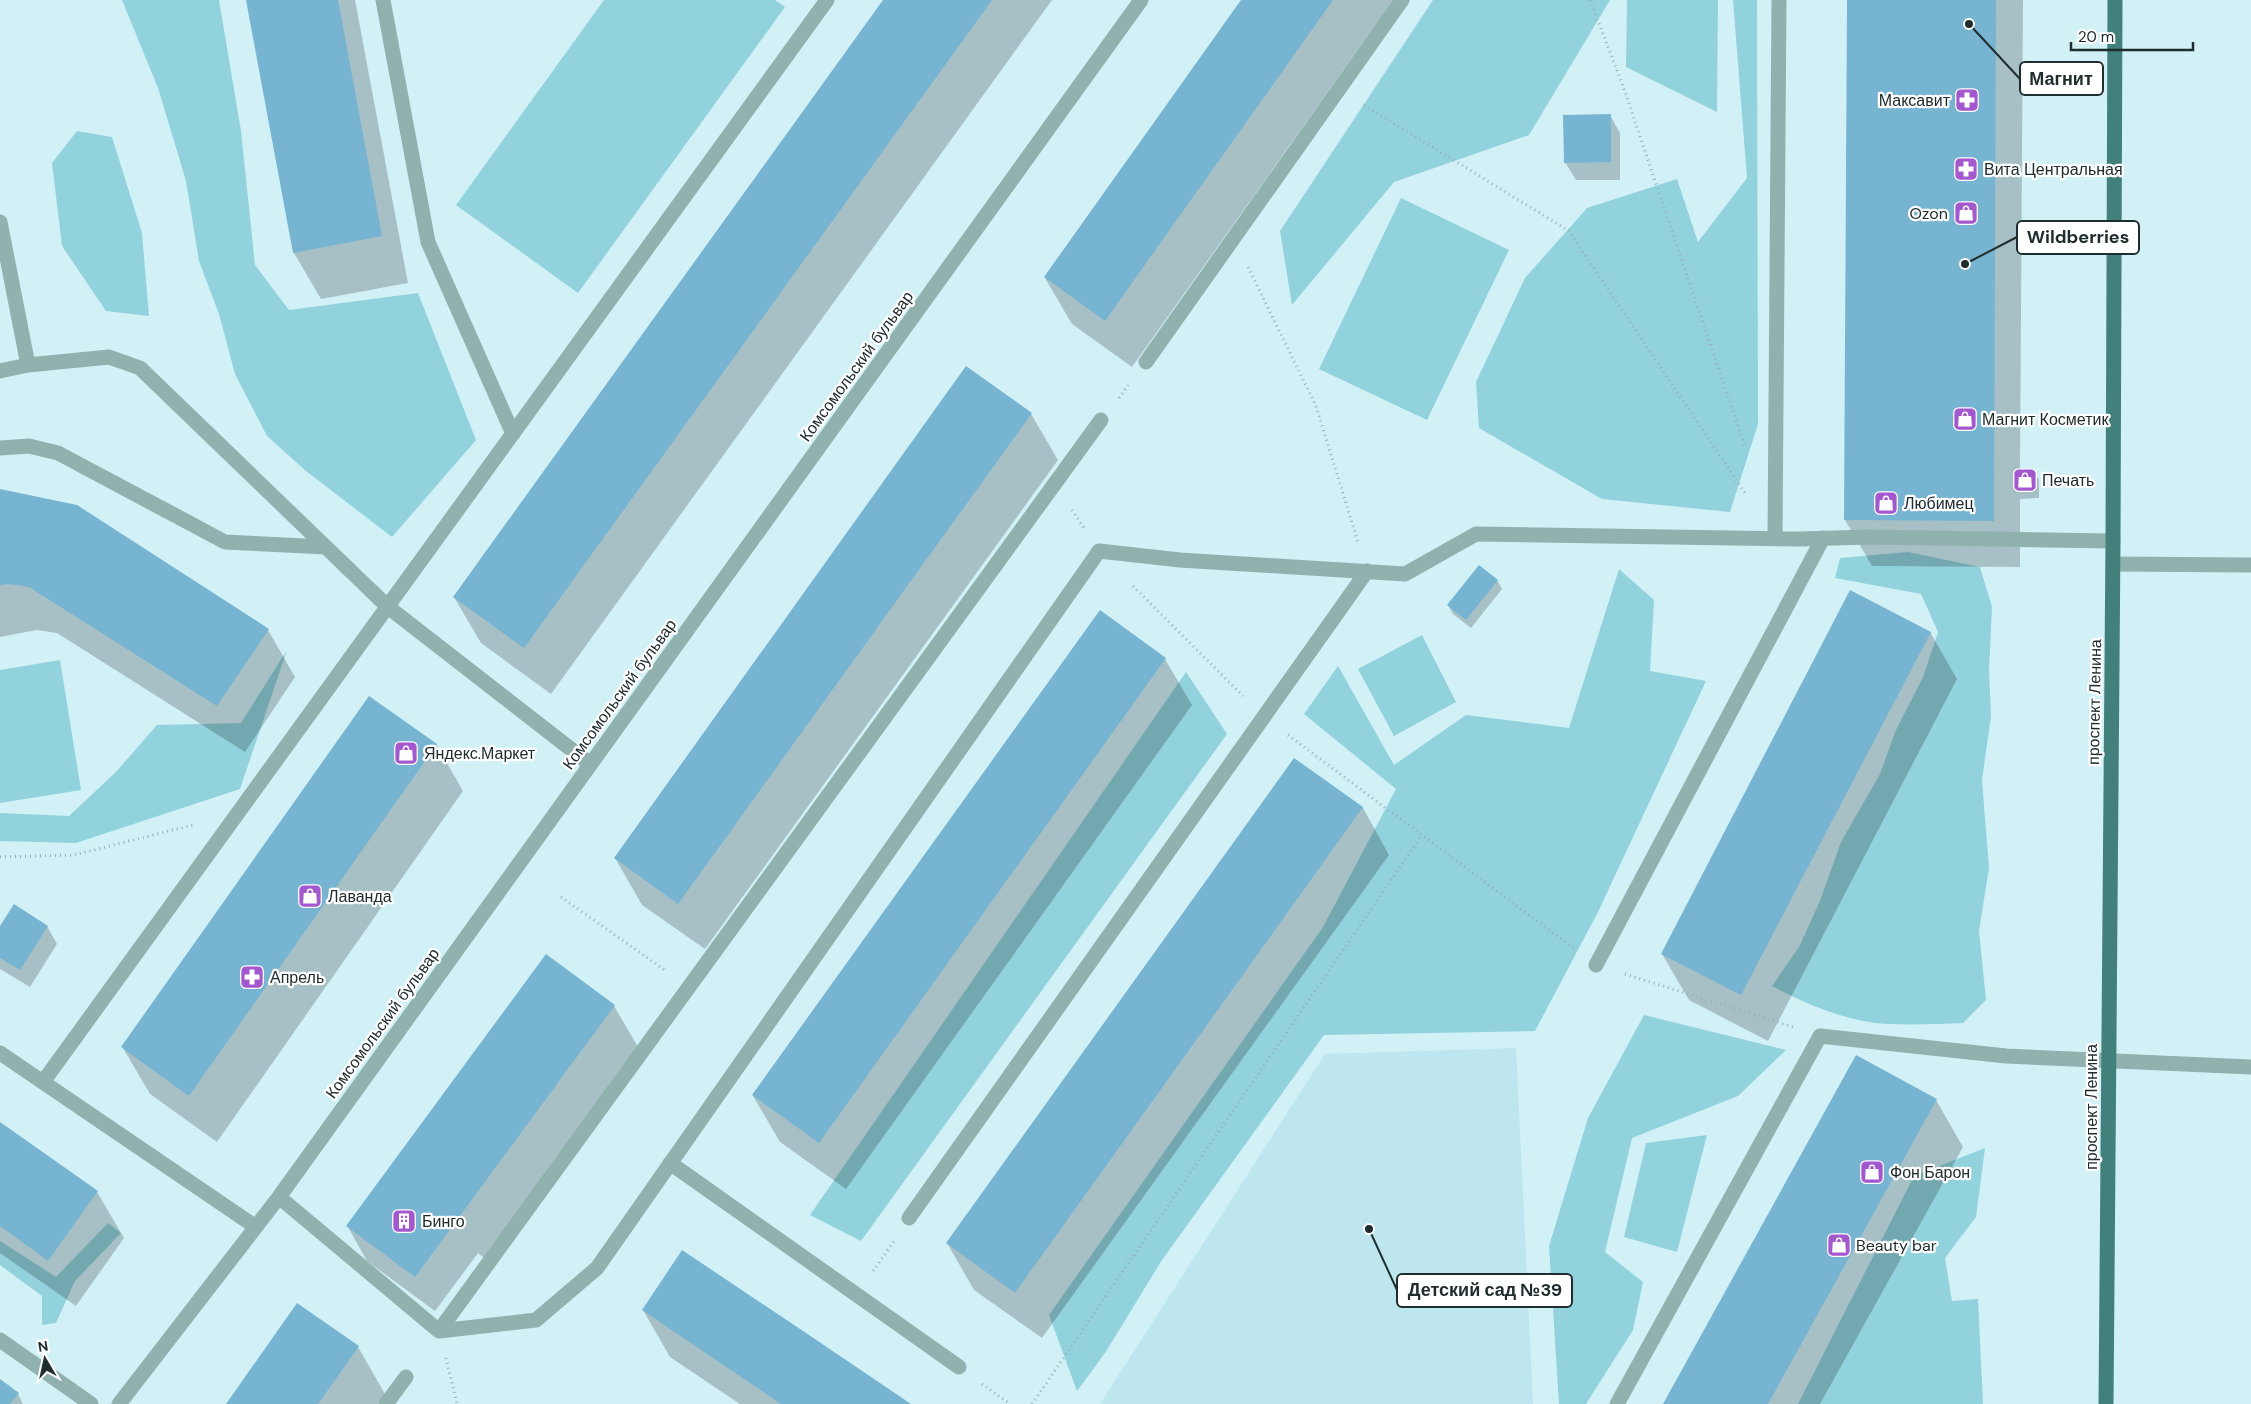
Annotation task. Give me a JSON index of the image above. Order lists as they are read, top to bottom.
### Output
{
  "streets": {
    "main road": ["проспект Ленина"],
    "street": ["Комсомольский бульвар"]
  },
  "places": {
    "other": ["Магнит", "Wildberries", "Детский сад №39"],
    "pharmacy": ["Максавит", "Вита Центральная", "Апрель"],
    "shop": [
      "Ozon",
      "Магнит Косметик",
      "Печать",
      "Любимец",
      "Яндекс.Маркет",
      "Лаванда",
      "Фон Барон",
      "Beauty bar"
    ],
    "building": ["Бинго"]
  },
  "scale_bar": "20 m",
  "north": "top"
}
